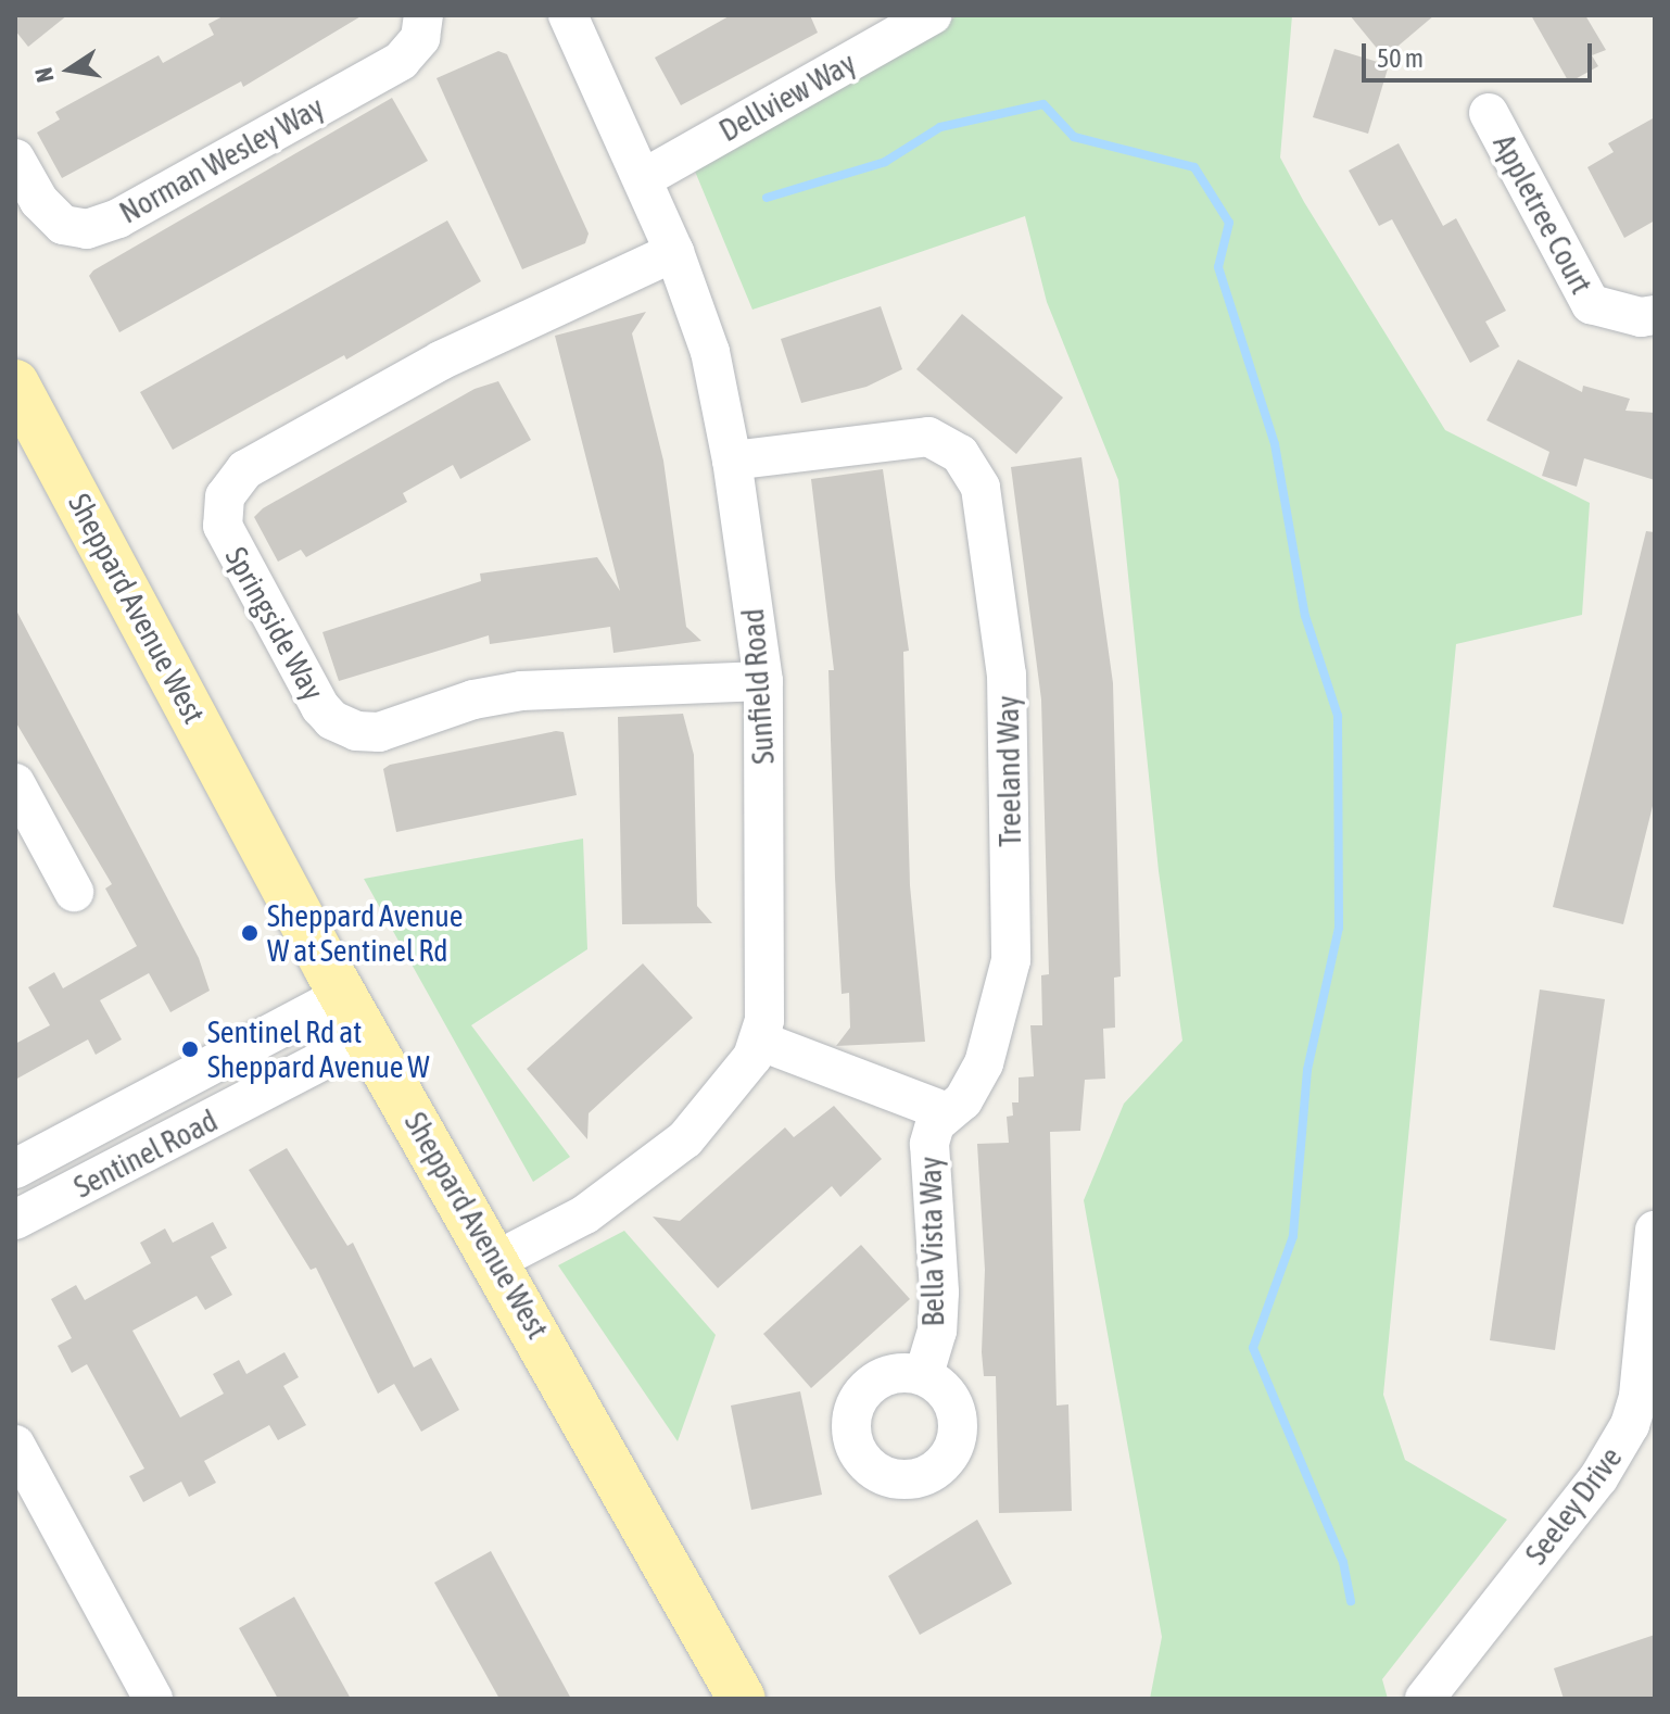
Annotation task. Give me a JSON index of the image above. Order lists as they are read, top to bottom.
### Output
{
  "streets": {
    "main road": ["Sheppard Avenue West"],
    "street": [
      "Dellview Way",
      "Norman Wesley Way",
      "Appletree Court",
      "Springside Way",
      "Sunfield Road",
      "Treeland Way",
      "Sentinel Road",
      "Bella Vista Way",
      "Seeley Drive"
    ]
  },
  "crossings": [
    ["Dellview Way", "Sunfield Road"],
    ["Sheppard Avenue West", "Sunfield Road"],
    ["Sheppard Avenue West", "Sentinel Road"],
    ["Springside Way", "Sunfield Road"],
    ["Sunfield Road", "Treeland Way"],
    ["Treeland Way", "Bella Vista Way"]
  ],
  "places": ["Sheppard Avenue W at Sentinel Rd", "Sentinel Rd at Sheppard Avenue W"],
  "scale_bar": "50 m",
  "north": "left"
}
